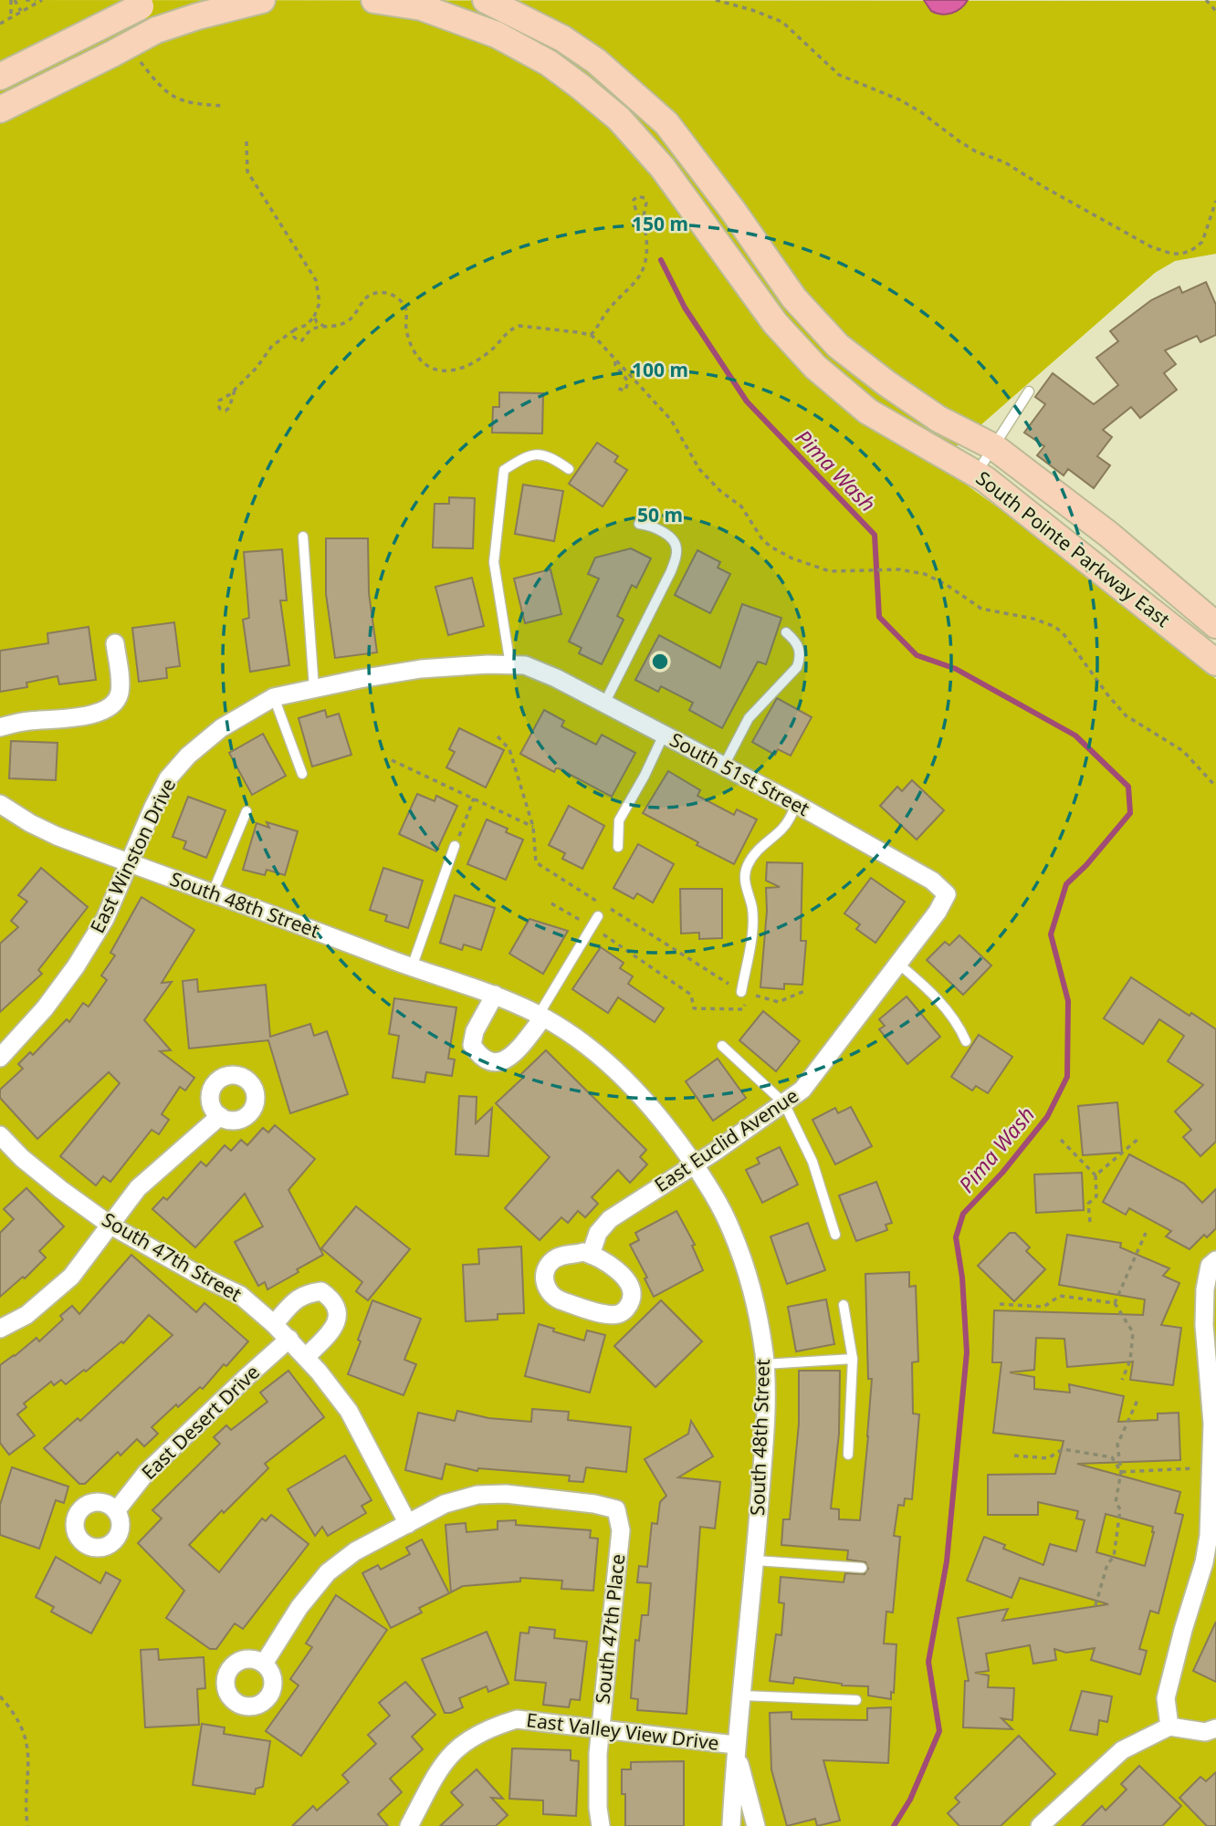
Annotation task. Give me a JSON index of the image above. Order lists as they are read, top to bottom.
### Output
{
  "streets": {
    "main road": ["South Pointe Parkway East"],
    "street": [
      "South 51st Street",
      "East Winston Drive",
      "South 48th Street",
      "East Euclid Avenue",
      "South 47th Street",
      "East Desert Drive",
      "South 47th Place",
      "East Valley View Drive"
    ]
  },
  "crossings": [
    ["South 51st Street", "East Winston Drive"],
    ["South 51st Street", "East Euclid Avenue"],
    ["East Winston Drive", "South 48th Street"],
    ["South 48th Street", "East Euclid Avenue"],
    ["South 48th Street", "East Valley View Drive"],
    ["South 47th Street", "East Desert Drive"],
    ["South 47th Street", "South 47th Place"],
    ["South 47th Place", "East Valley View Drive"]
  ],
  "water": ["Pima Wash"],
  "rings": ["150 m", "100 m", "50 m"]
}
